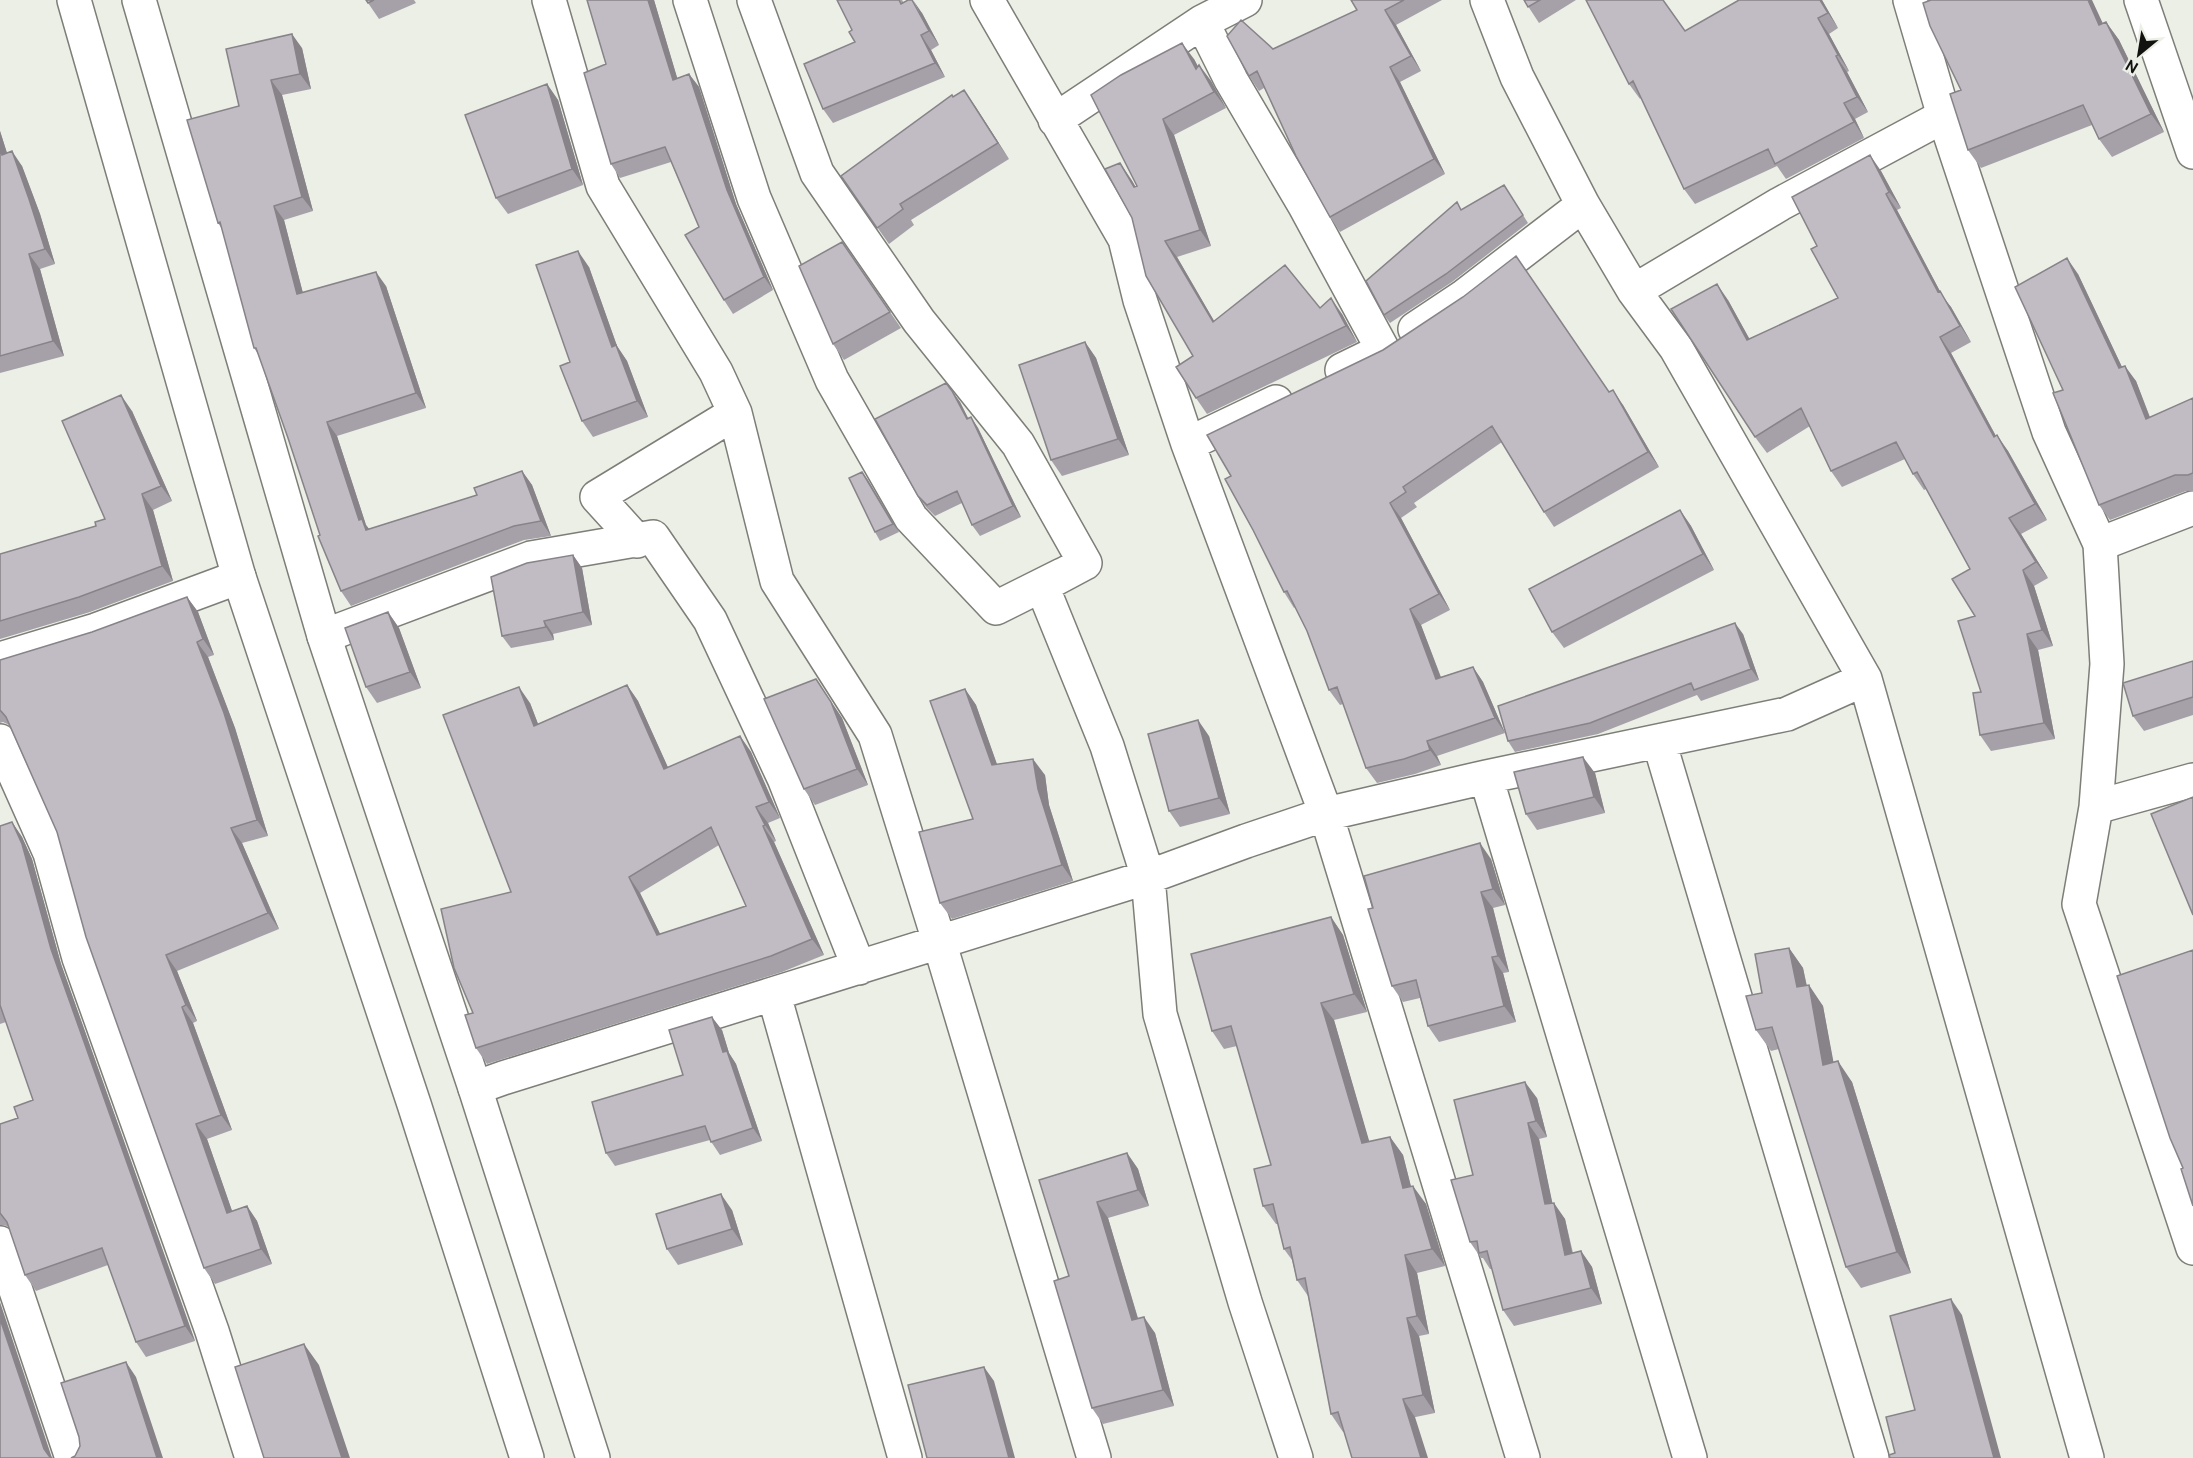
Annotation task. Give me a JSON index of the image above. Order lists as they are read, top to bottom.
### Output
{
  "north": "bottom left"
}
